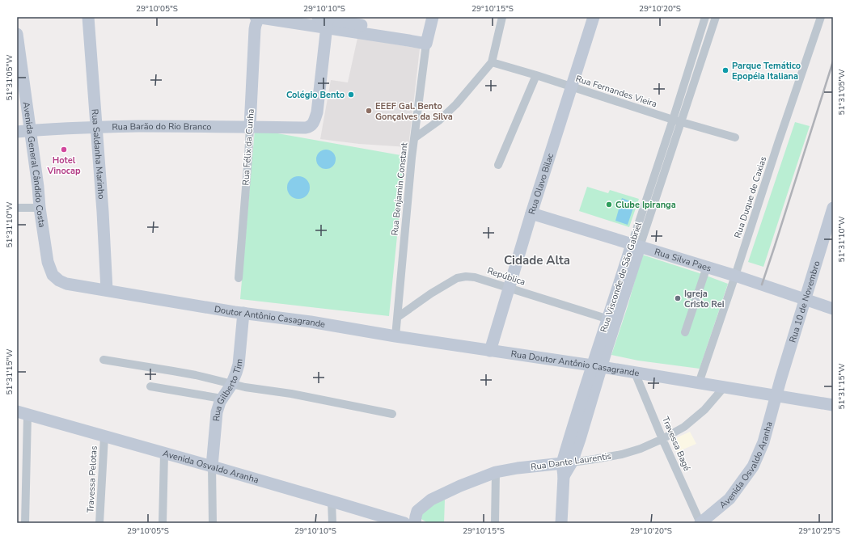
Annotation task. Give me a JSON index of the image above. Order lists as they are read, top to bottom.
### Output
{
  "streets": {
    "main road": [
      "Rua Barão do Rio Branco",
      "Rua Félix da Cunha",
      "Rua Saldanha Marinho",
      "Avenida General Cândido Costa",
      "Rua Olavo Bilac",
      "Rua Silva Paes",
      "Rua Visconde de São Gabriel",
      "Rua 10 de Novembro",
      "Doutor Antônio Casagrande",
      "Rua Doutor Antônio Casagrande",
      "Rua Gilberto Tim",
      "Rua Dante Laurentis",
      "Avenida Osvaldo Aranha"
    ],
    "street": [
      "Rua Fernandes Vieira",
      "Rua Benjamin Constant",
      "Rua Duque de Caxias",
      "República",
      "Travessa Bagé",
      "Travessa Pelotas"
    ]
  },
  "crossings": [
    ["Rua Fernandes Vieira", "Rua Olavo Bilac"],
    ["Rua Fernandes Vieira", "Rua Visconde de São Gabriel"],
    ["Rua Barão do Rio Branco", "Rua Félix da Cunha"],
    ["Rua Barão do Rio Branco", "Rua Saldanha Marinho"],
    ["Rua Barão do Rio Branco", "Avenida General Cândido Costa"],
    ["Rua Saldanha Marinho", "Doutor Antônio Casagrande"],
    ["Avenida General Cândido Costa", "Doutor Antônio Casagrande"],
    ["Rua Olavo Bilac", "Rua Silva Paes"],
    ["Rua Olavo Bilac", "República"],
    ["Rua Olavo Bilac", "Doutor Antônio Casagrande"],
    ["Rua Olavo Bilac", "Rua Doutor Antônio Casagrande"],
    ["Rua Benjamin Constant", "República"],
    ["Rua Benjamin Constant", "Doutor Antônio Casagrande"],
    ["Rua Duque de Caxias", "Rua Silva Paes"],
    ["Rua Duque de Caxias", "Rua Doutor Antônio Casagrande"],
    ["Rua Silva Paes", "Rua Visconde de São Gabriel"],
    ["Rua Silva Paes", "Rua 10 de Novembro"],
    ["República", "Rua Visconde de São Gabriel"],
    ["Rua Visconde de São Gabriel", "Rua Doutor Antônio Casagrande"],
    ["Rua Visconde de São Gabriel", "Rua Dante Laurentis"],
    ["Rua 10 de Novembro", "Rua Doutor Antônio Casagrande"],
    ["Rua 10 de Novembro", "Avenida Osvaldo Aranha"],
    ["Doutor Antônio Casagrande", "Rua Doutor Antônio Casagrande"],
    ["Doutor Antônio Casagrande", "Rua Gilberto Tim"],
    ["Rua Doutor Antônio Casagrande", "Travessa Bagé"],
    ["Rua Doutor Antônio Casagrande", "Rua Dante Laurentis"],
    ["Rua Doutor Antônio Casagrande", "Avenida Osvaldo Aranha"],
    ["Rua Gilberto Tim", "Avenida Osvaldo Aranha"],
    ["Travessa Bagé", "Rua Dante Laurentis"],
    ["Travessa Bagé", "Avenida Osvaldo Aranha"],
    ["Avenida Osvaldo Aranha", "Travessa Pelotas"]
  ],
  "districts": ["Cidade Alta"],
  "places": [
    "Parque Temático Epopéia Italiana",
    "Colégio Bento",
    "EEEF Gal. Bento Gonçalves da Silva",
    "Hotel Vinocap",
    "Clube Ipiranga",
    "Igreja Cristo Rei"
  ],
  "coordinates": [
    "29°10'05\"S",
    "29°10'10\"S",
    "29°10'15\"S",
    "29°10'20\"S",
    "51°31'05\"W",
    "51°31'10\"W",
    "51°31'15\"W",
    "29°10'25\"S"
  ]
}
